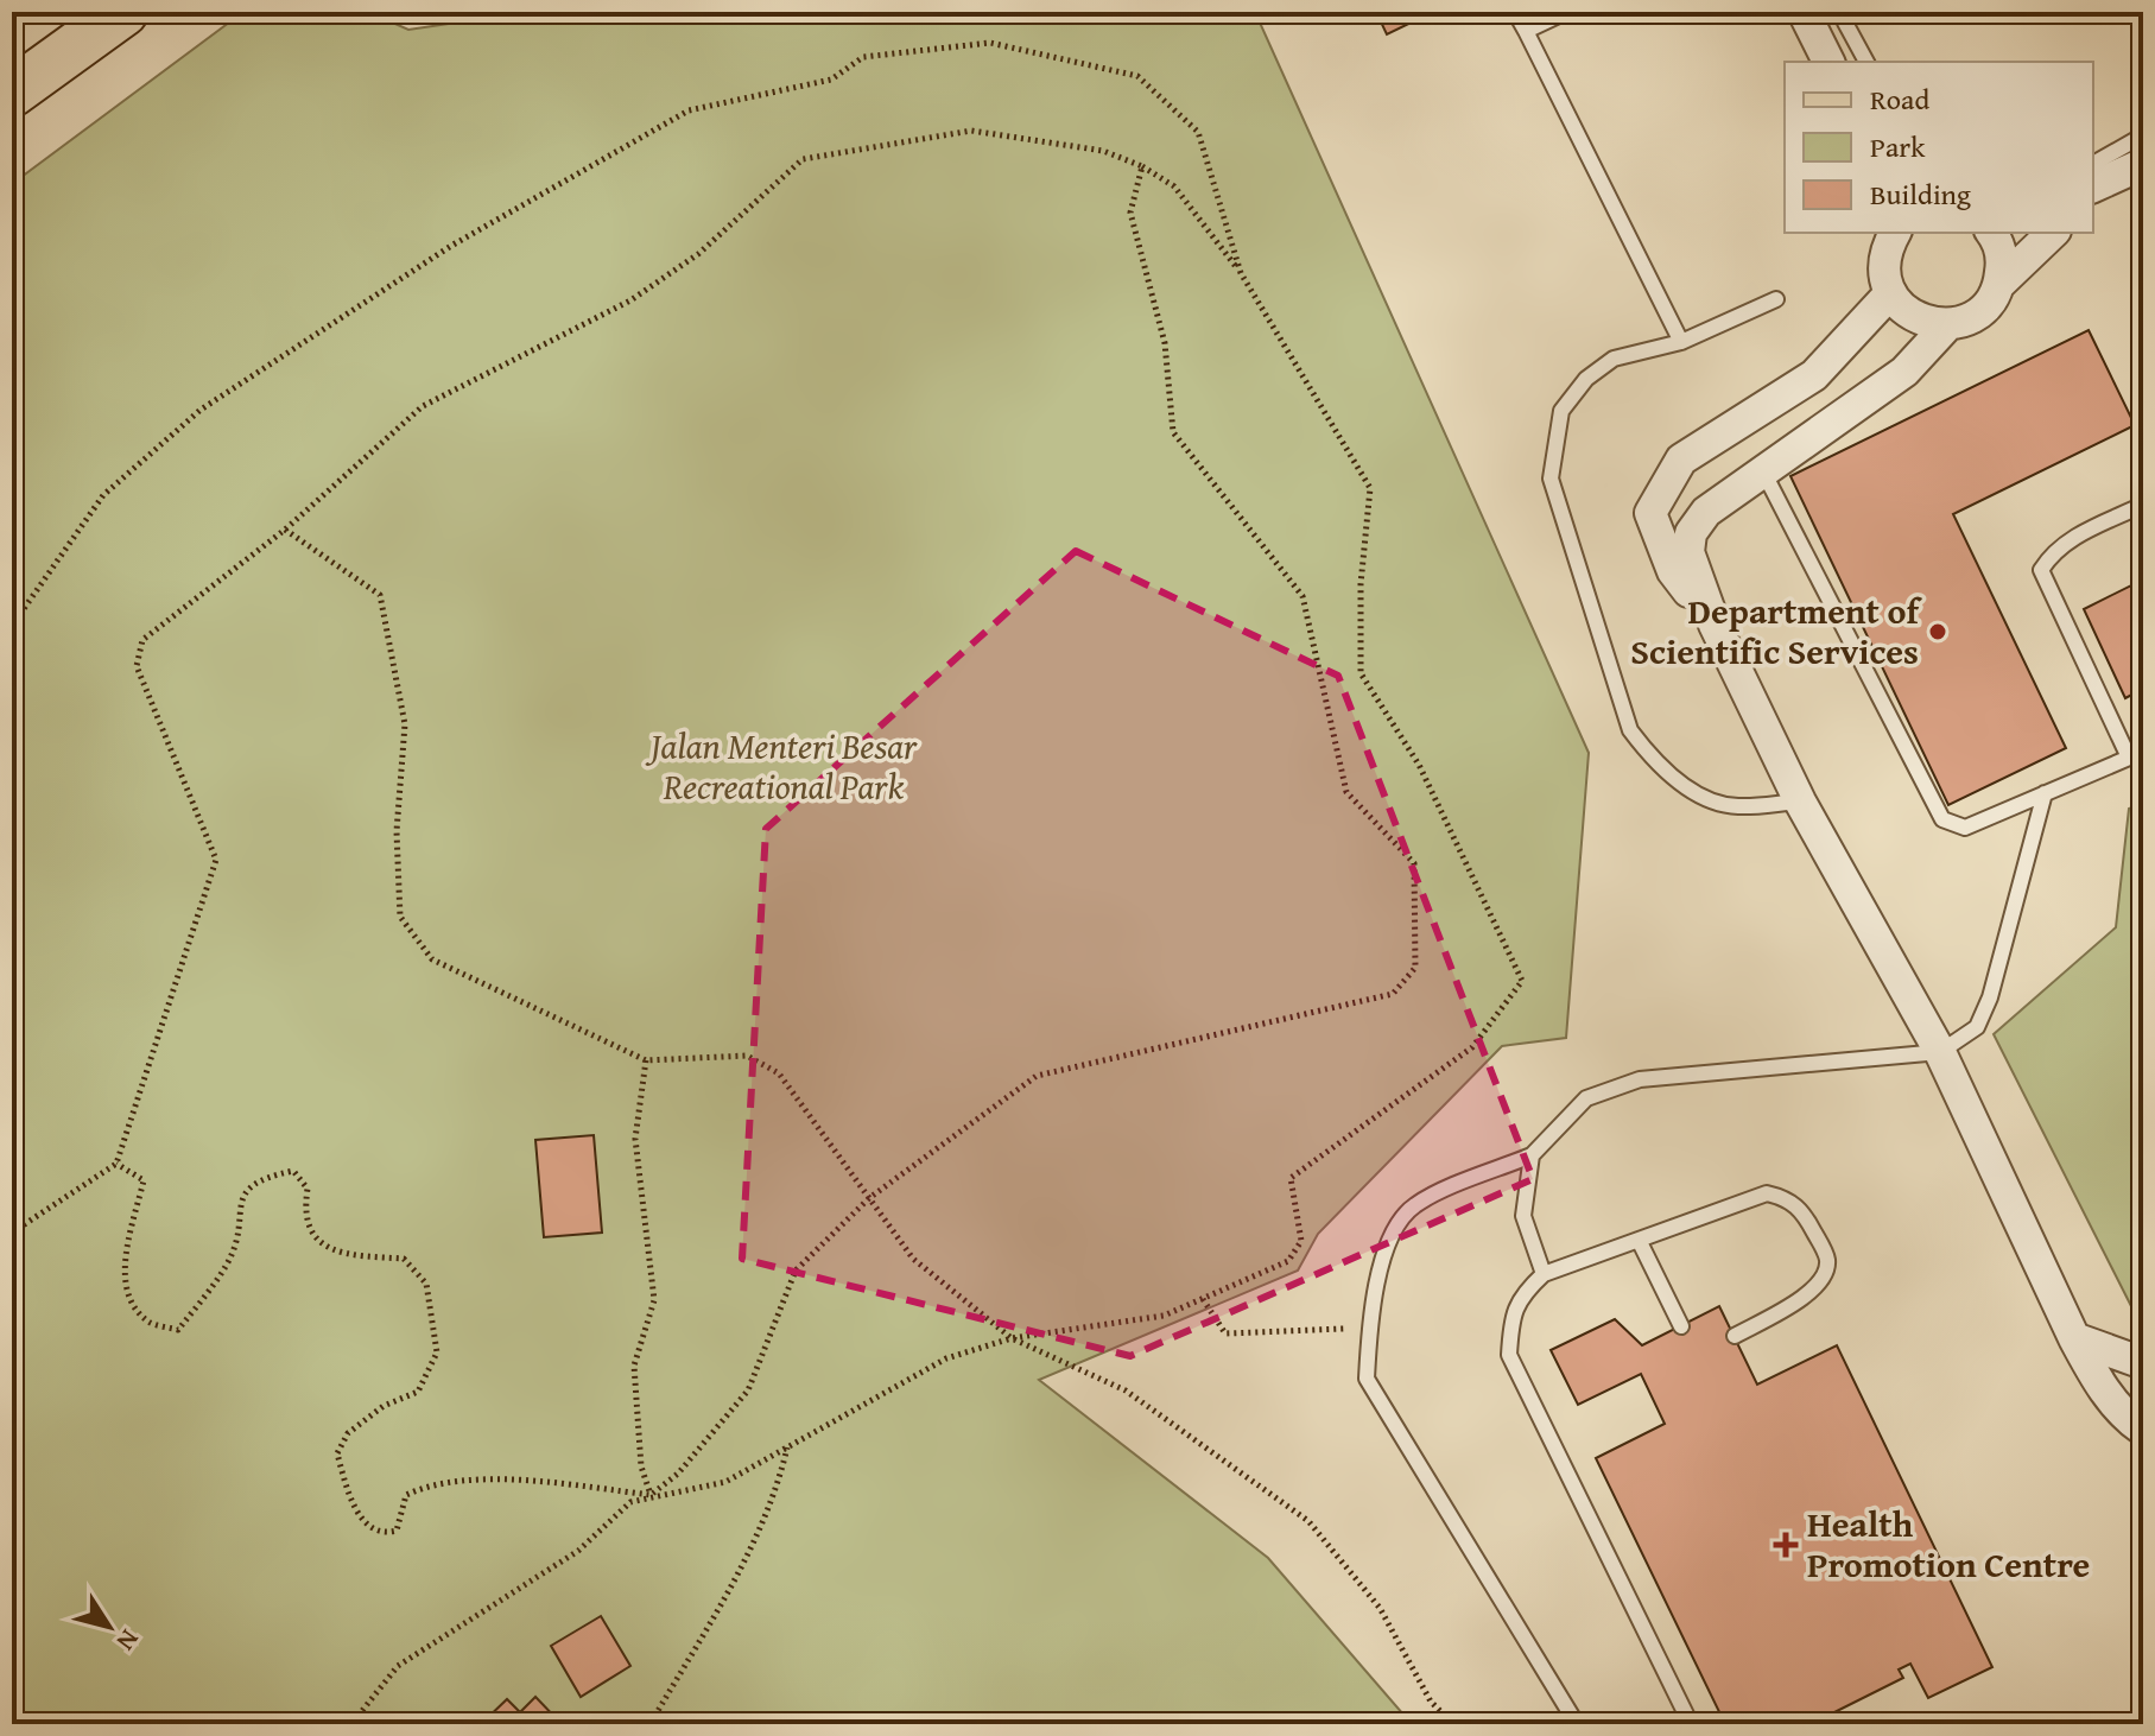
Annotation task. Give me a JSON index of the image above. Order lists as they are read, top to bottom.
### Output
{
  "parks": ["Jalan Menteri Besar Recreational Park"],
  "places": {
    "other": ["Department of Scientific Services"],
    "health": ["Health Promotion Centre"]
  },
  "legend": ["Road", "Park", "Building"],
  "north": "bottom right"
}
